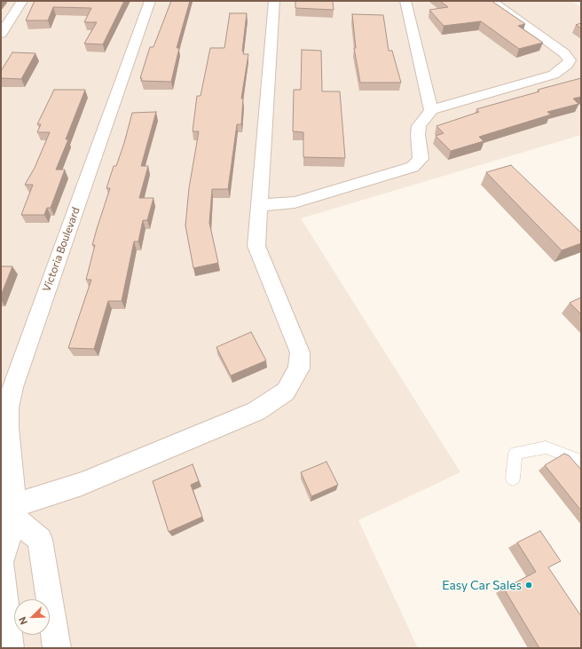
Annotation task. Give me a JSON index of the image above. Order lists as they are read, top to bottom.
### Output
{
  "streets": {
    "street": ["Victoria Boulevard"]
  },
  "places": ["Easy Car Sales"],
  "north": "bottom left"
}
